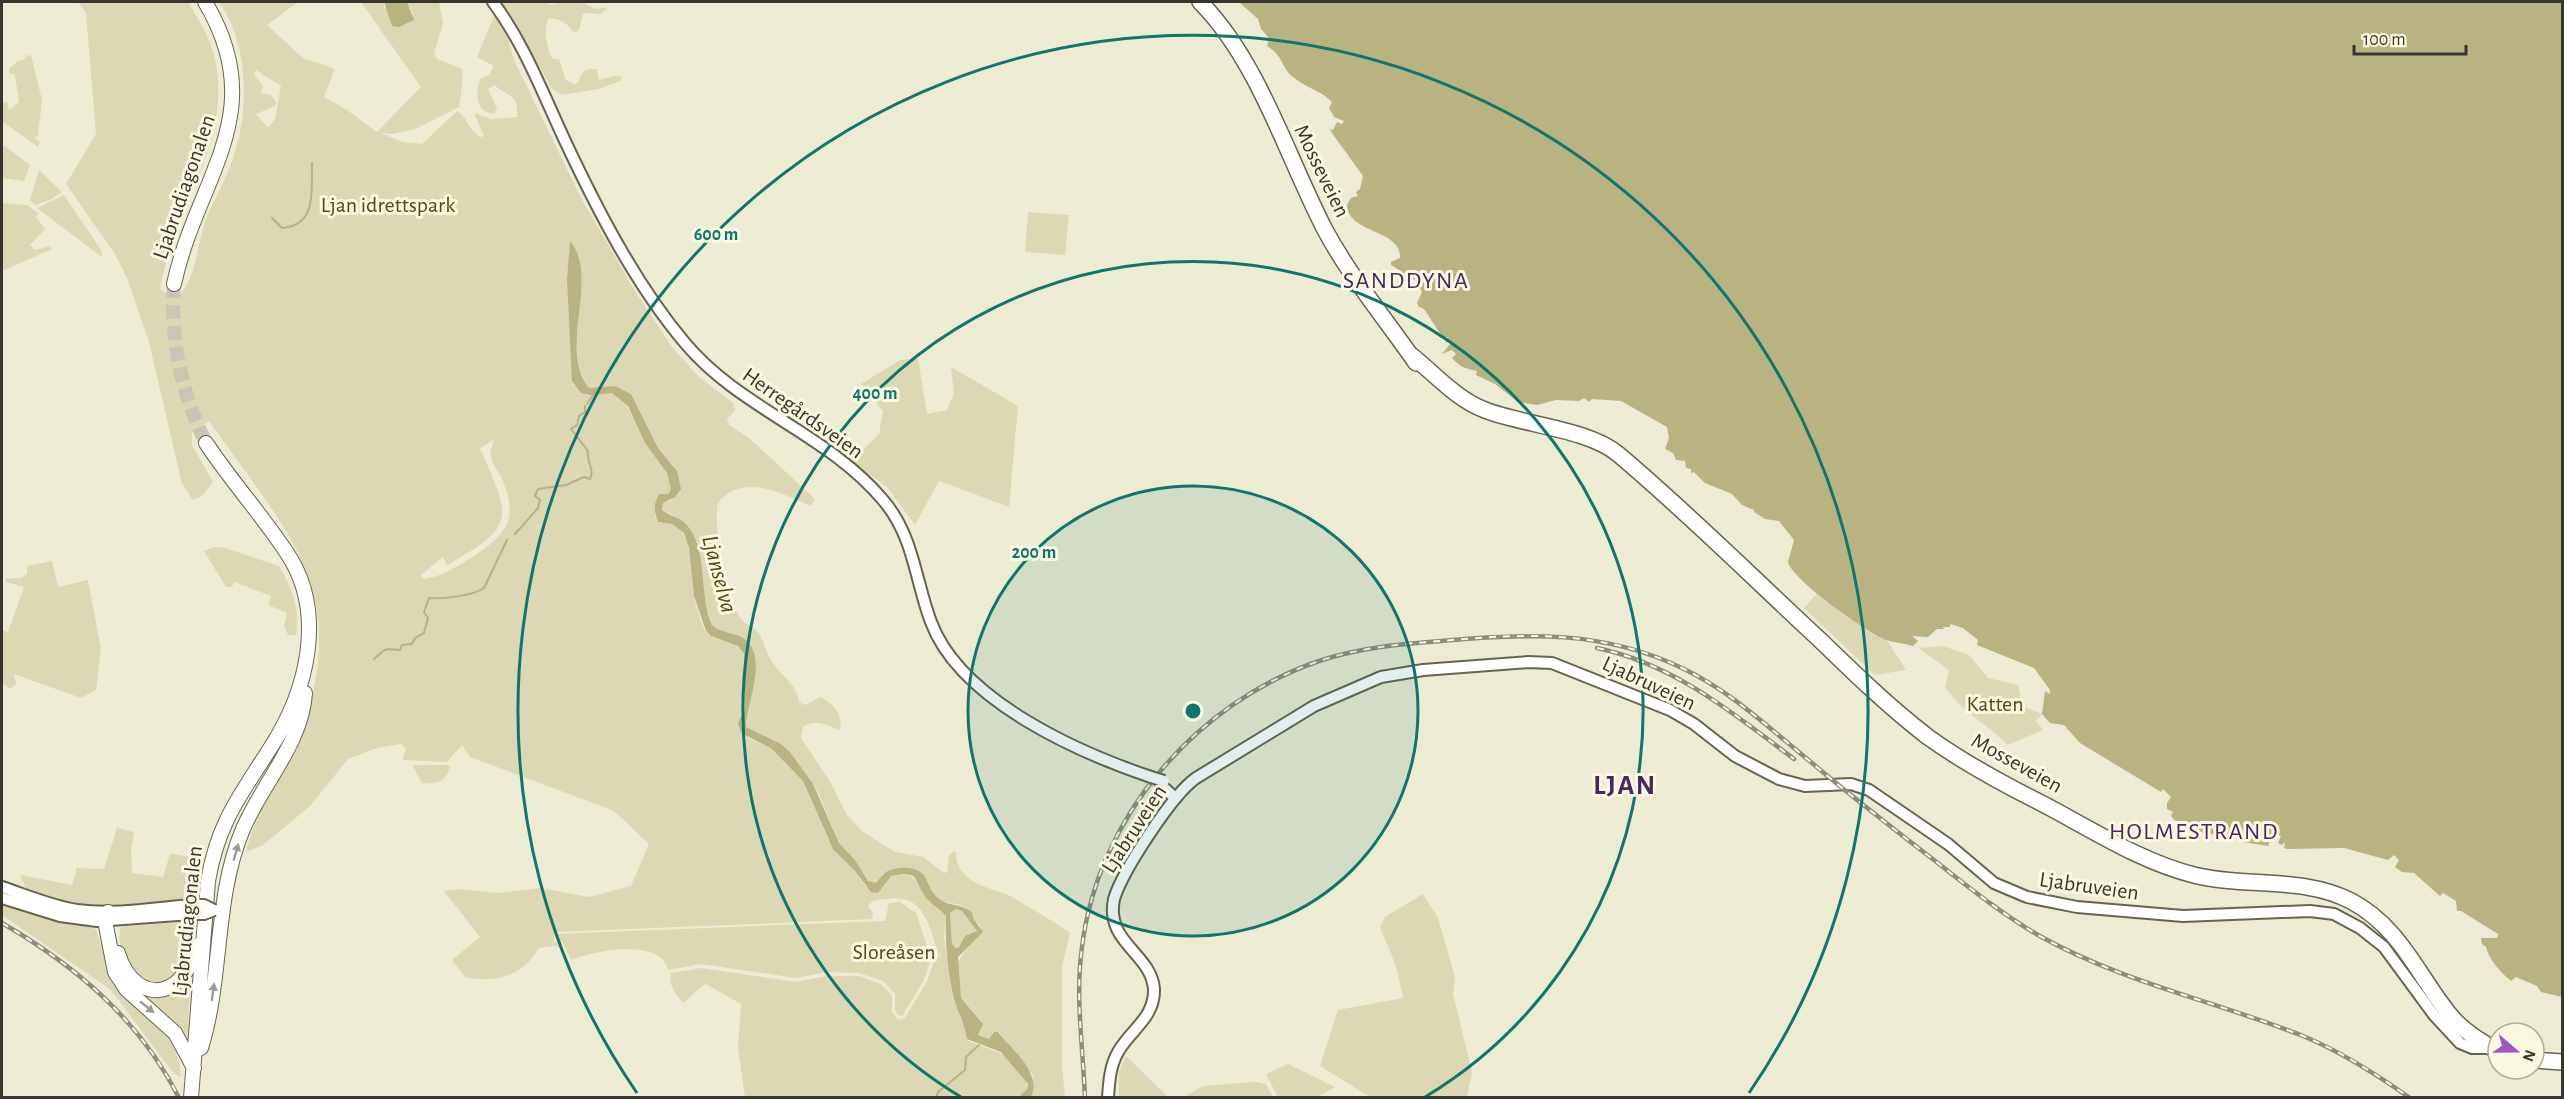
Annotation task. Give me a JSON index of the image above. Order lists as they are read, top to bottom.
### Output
{
  "streets": {
    "highway": ["Mosseveien"],
    "main road": ["Ljabrudiagonalen"],
    "street": ["Herregårdsveien", "Ljabruveien"]
  },
  "crossings": [
    ["Herregårdsveien", "Ljabruveien"]
  ],
  "districts": ["SANDDYNA", "LJAN", "HOLMESTRAND"],
  "water": ["Ljanselva"],
  "parks": ["Ljan idrettspark", "Katten", "Sloreåsen"],
  "scale_bar": "100 m",
  "north": "right",
  "rings": ["600 m", "400 m", "200 m"]
}
